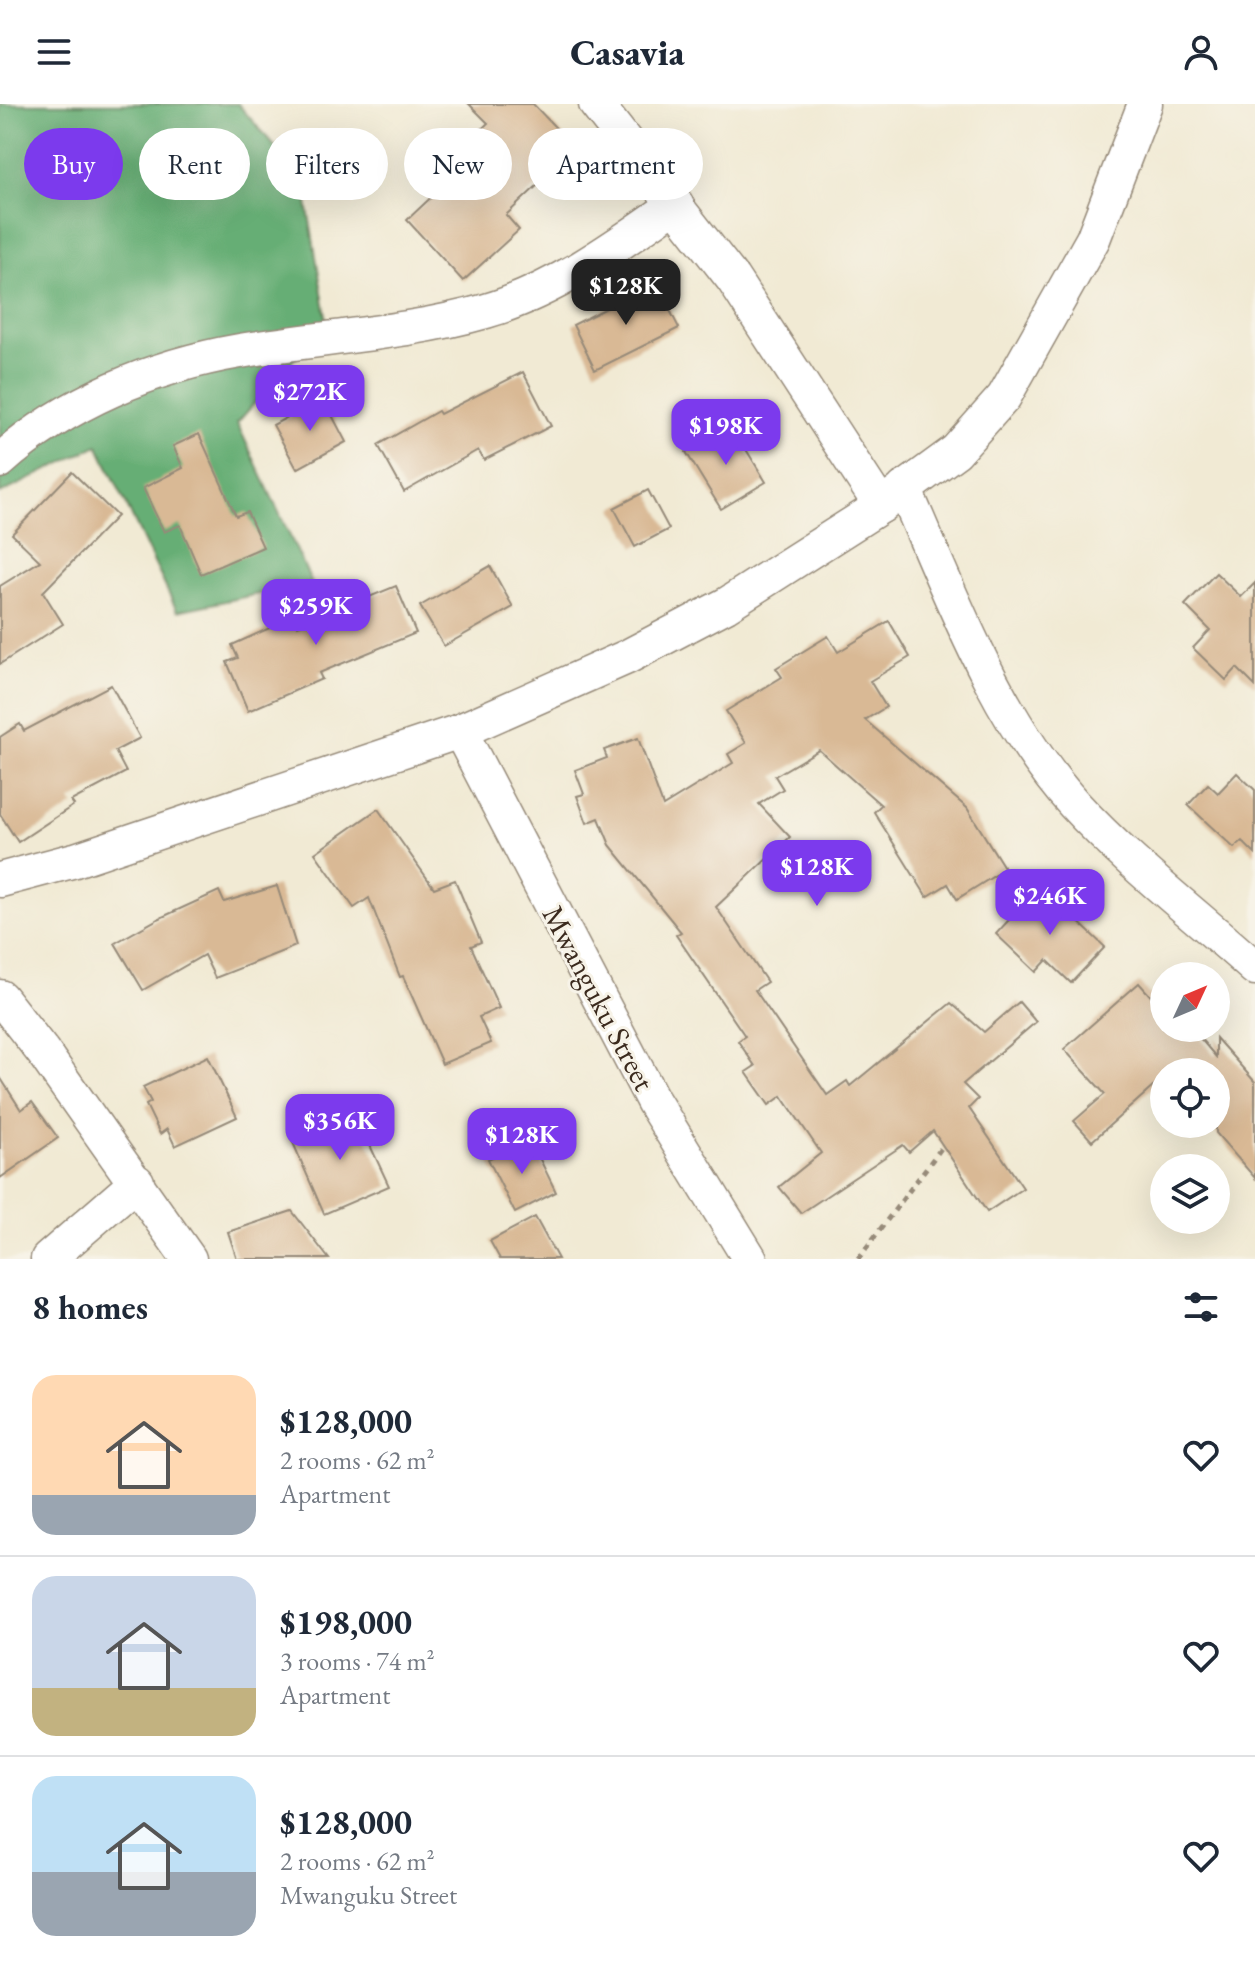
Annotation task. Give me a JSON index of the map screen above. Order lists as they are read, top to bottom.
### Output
{
  "streets": {
    "street": ["Mwanguku Street"]
  },
  "north": "top right",
  "page": {
    "header": "Casavia",
    "chip": [
      "Buy",
      "Rent",
      "Filters",
      "New",
      "Apartment"
    ],
    "price": [
      "$128K",
      "$272K",
      "$198K",
      "$259K",
      "$128K",
      "$246K",
      "$356K",
      "$128K"
    ],
    "heading": "8 homes",
    "list": [
      {
        "name": "$128,000",
        "note": "2 rooms · 62 m² · Apartment"
      },
      {
        "name": "$198,000",
        "note": "3 rooms · 74 m² · Apartment"
      },
      {
        "name": "$128,000",
        "note": "2 rooms · 62 m² · Mwanguku Street"
      }
    ]
  }
}
